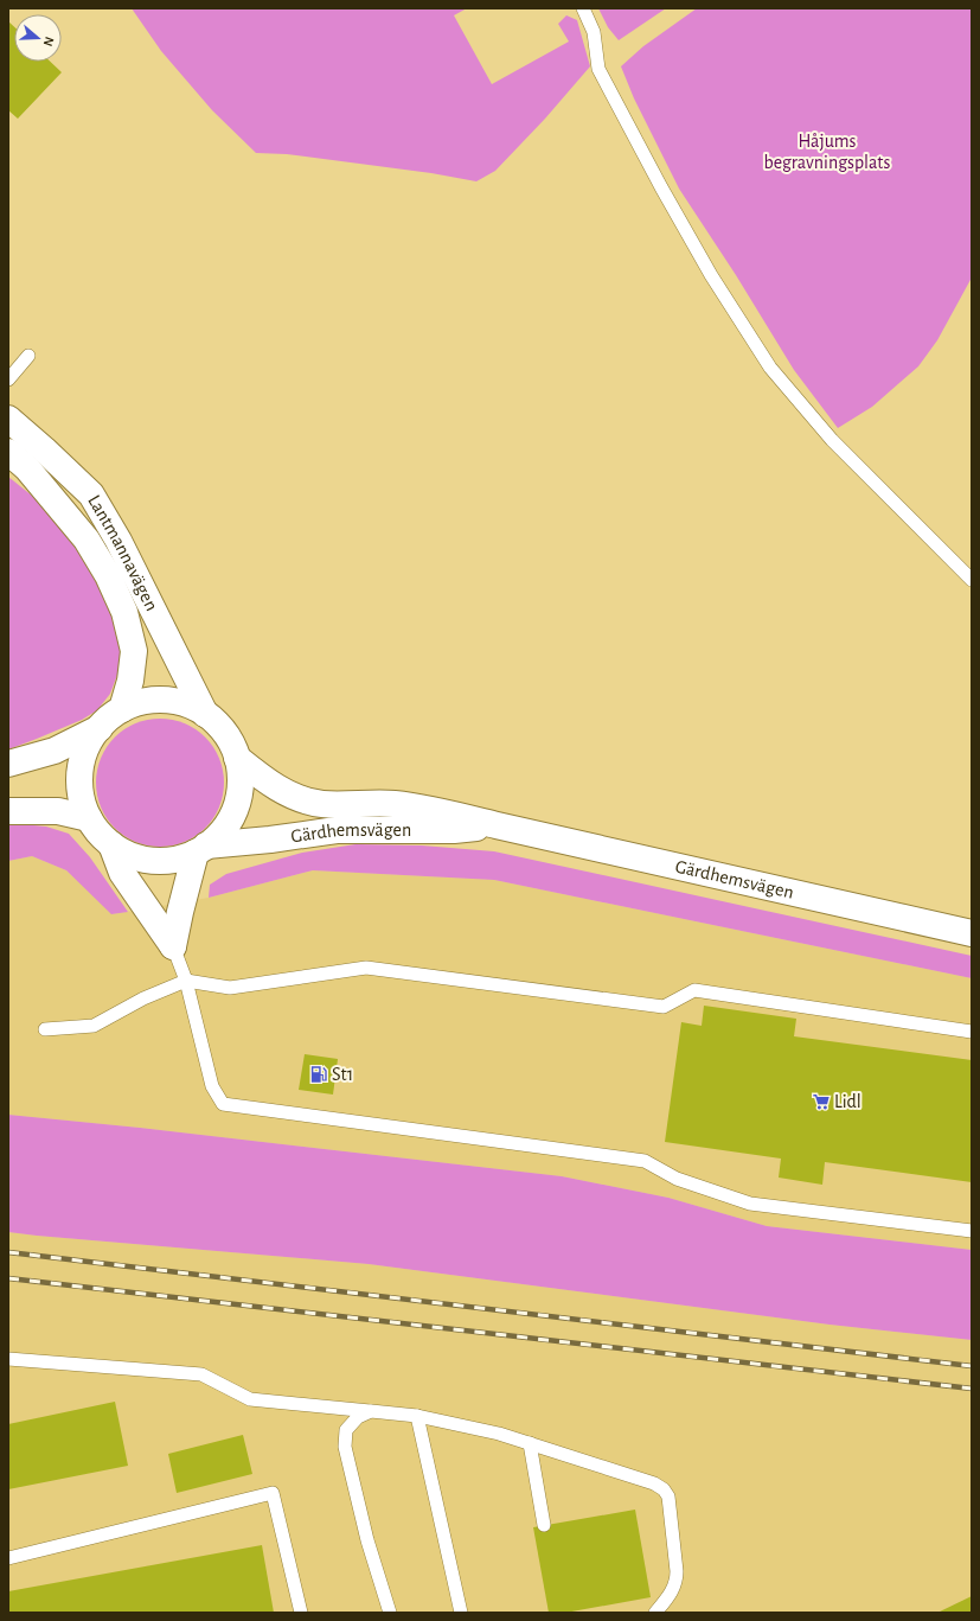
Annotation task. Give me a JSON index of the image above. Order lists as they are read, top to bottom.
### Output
{
  "streets": {
    "main road": ["Lantmannavägen", "Gärdhemsvägen"]
  },
  "crossings": [
    ["Lantmannavägen", "Gärdhemsvägen"]
  ],
  "parks": ["Håjums begravningsplats"],
  "places": {
    "fuel station": ["St1"],
    "supermarket": ["Lidl"]
  },
  "north": "right"
}
